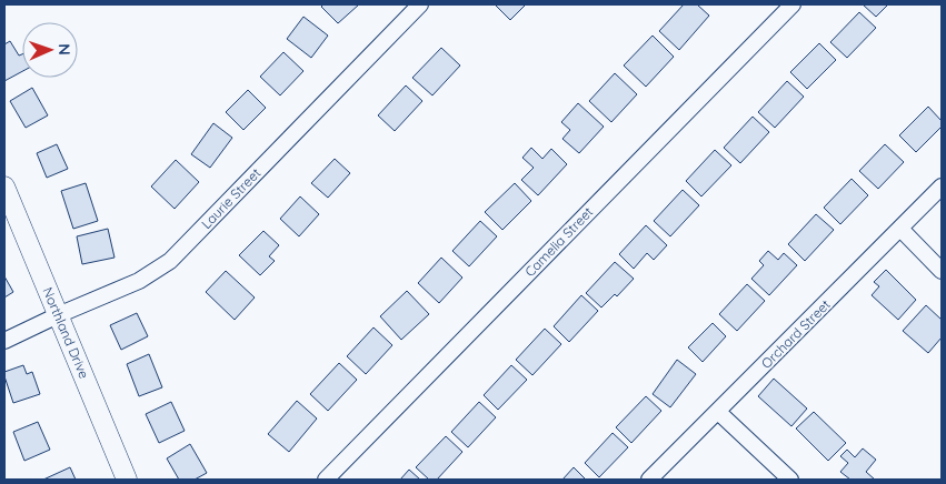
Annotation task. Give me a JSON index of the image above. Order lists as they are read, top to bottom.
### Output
{
  "streets": {
    "street": [
      "Laurie Street",
      "Camelia Street",
      "Northland Drive",
      "Orchard Street"
    ]
  },
  "crossings": [
    ["Laurie Street", "Northland Drive"]
  ],
  "north": "right"
}
